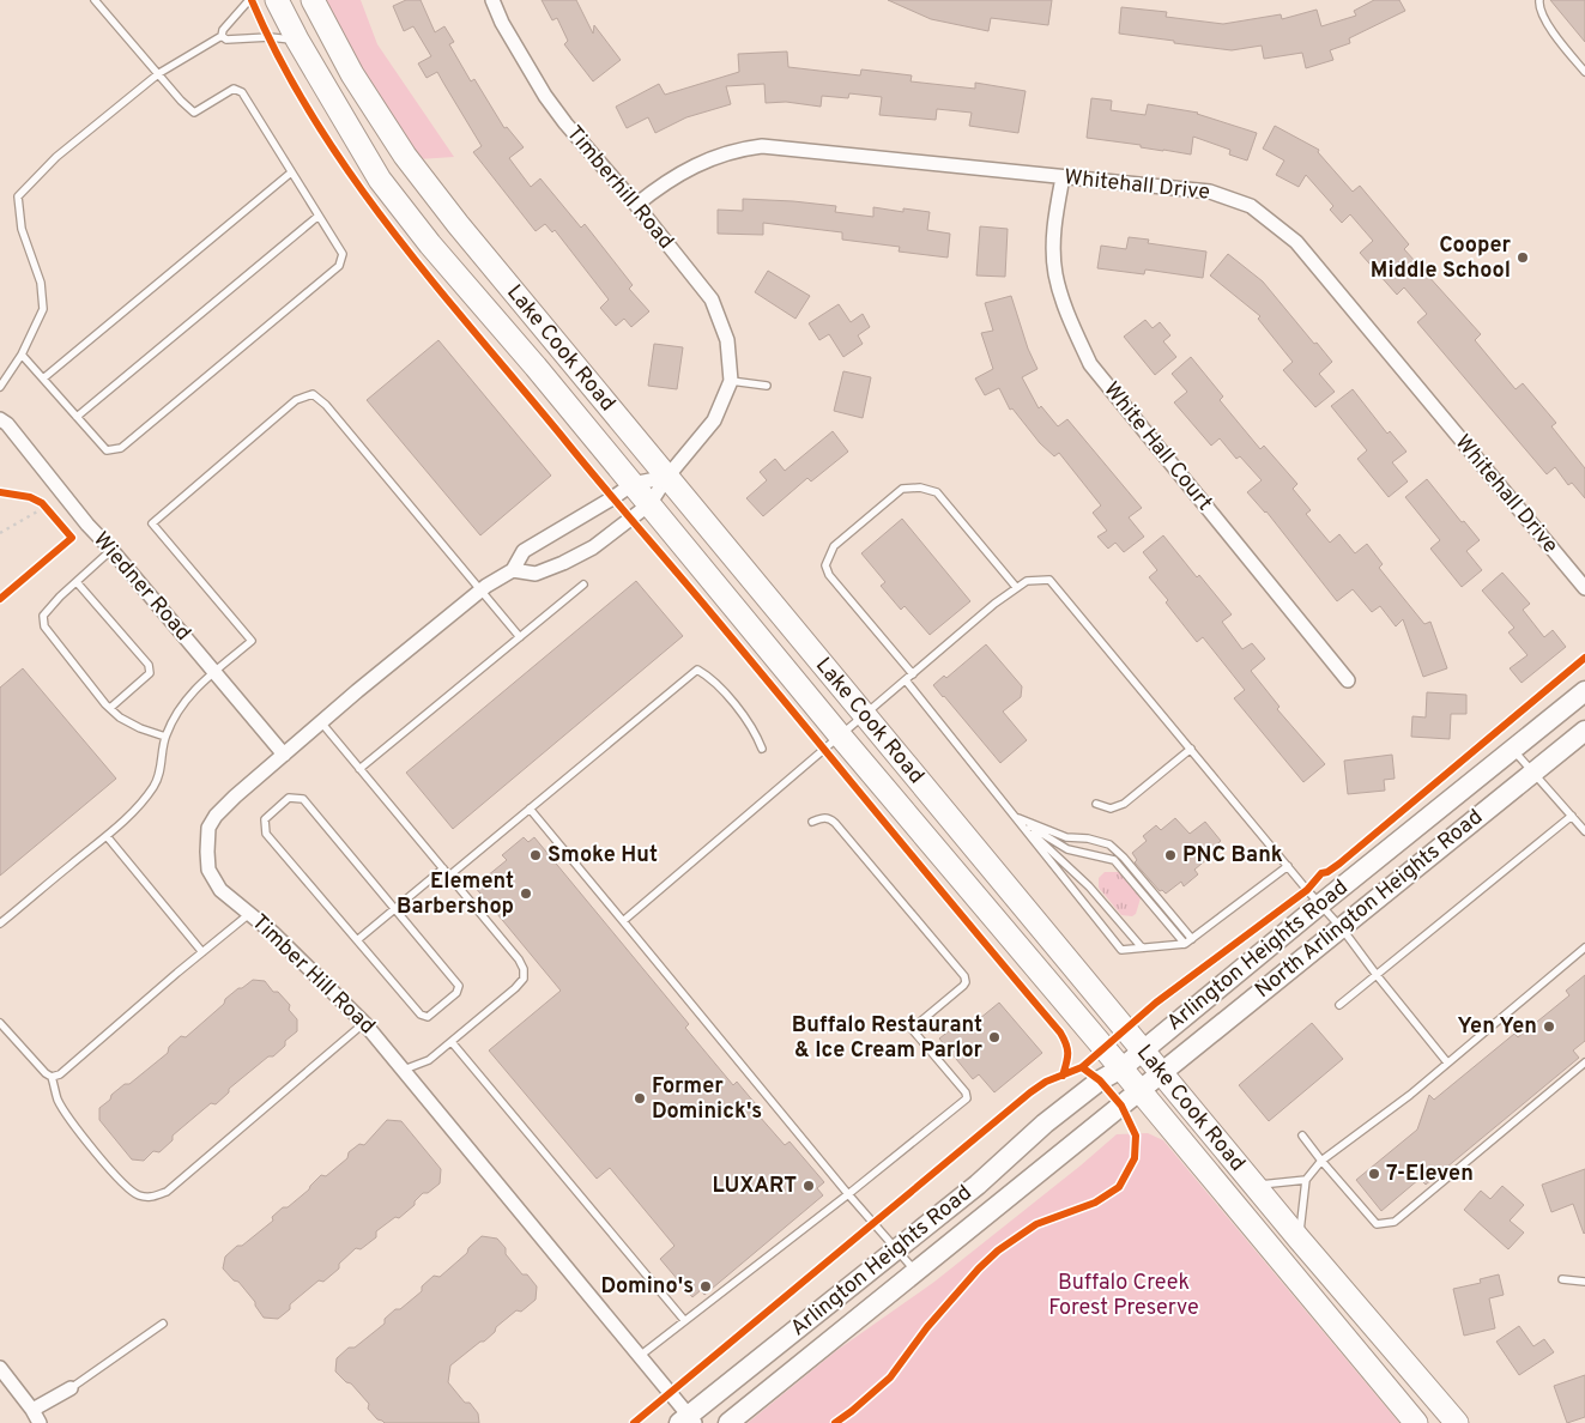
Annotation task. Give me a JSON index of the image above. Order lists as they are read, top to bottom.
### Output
{
  "streets": {
    "main road": ["Lake Cook Road", "North Arlington Heights Road", "Arlington Heights Road"],
    "street": [
      "Whitehall Drive",
      "Timberhill Road",
      "White Hall Court",
      "Wiedner Road",
      "Timber Hill Road"
    ]
  },
  "crossings": [
    ["Whitehall Drive", "Timberhill Road"],
    ["Whitehall Drive", "White Hall Court"],
    ["Timberhill Road", "Lake Cook Road"],
    ["Timberhill Road", "Timber Hill Road"],
    ["Lake Cook Road", "North Arlington Heights Road"],
    ["Lake Cook Road", "Arlington Heights Road"],
    ["Lake Cook Road", "Timber Hill Road"],
    ["Wiedner Road", "Timber Hill Road"],
    ["North Arlington Heights Road", "Arlington Heights Road"],
    ["Arlington Heights Road", "Timber Hill Road"]
  ],
  "parks": ["Buffalo Creek Forest Preserve"],
  "places": [
    "Cooper Middle School",
    "Smoke Hut",
    "PNC Bank",
    "Element Barbershop",
    "Yen Yen",
    "Buffalo Restaurant & Ice Cream Parlor",
    "Former Dominick's",
    "7-Eleven",
    "LUXART",
    "Domino's"
  ]
}
